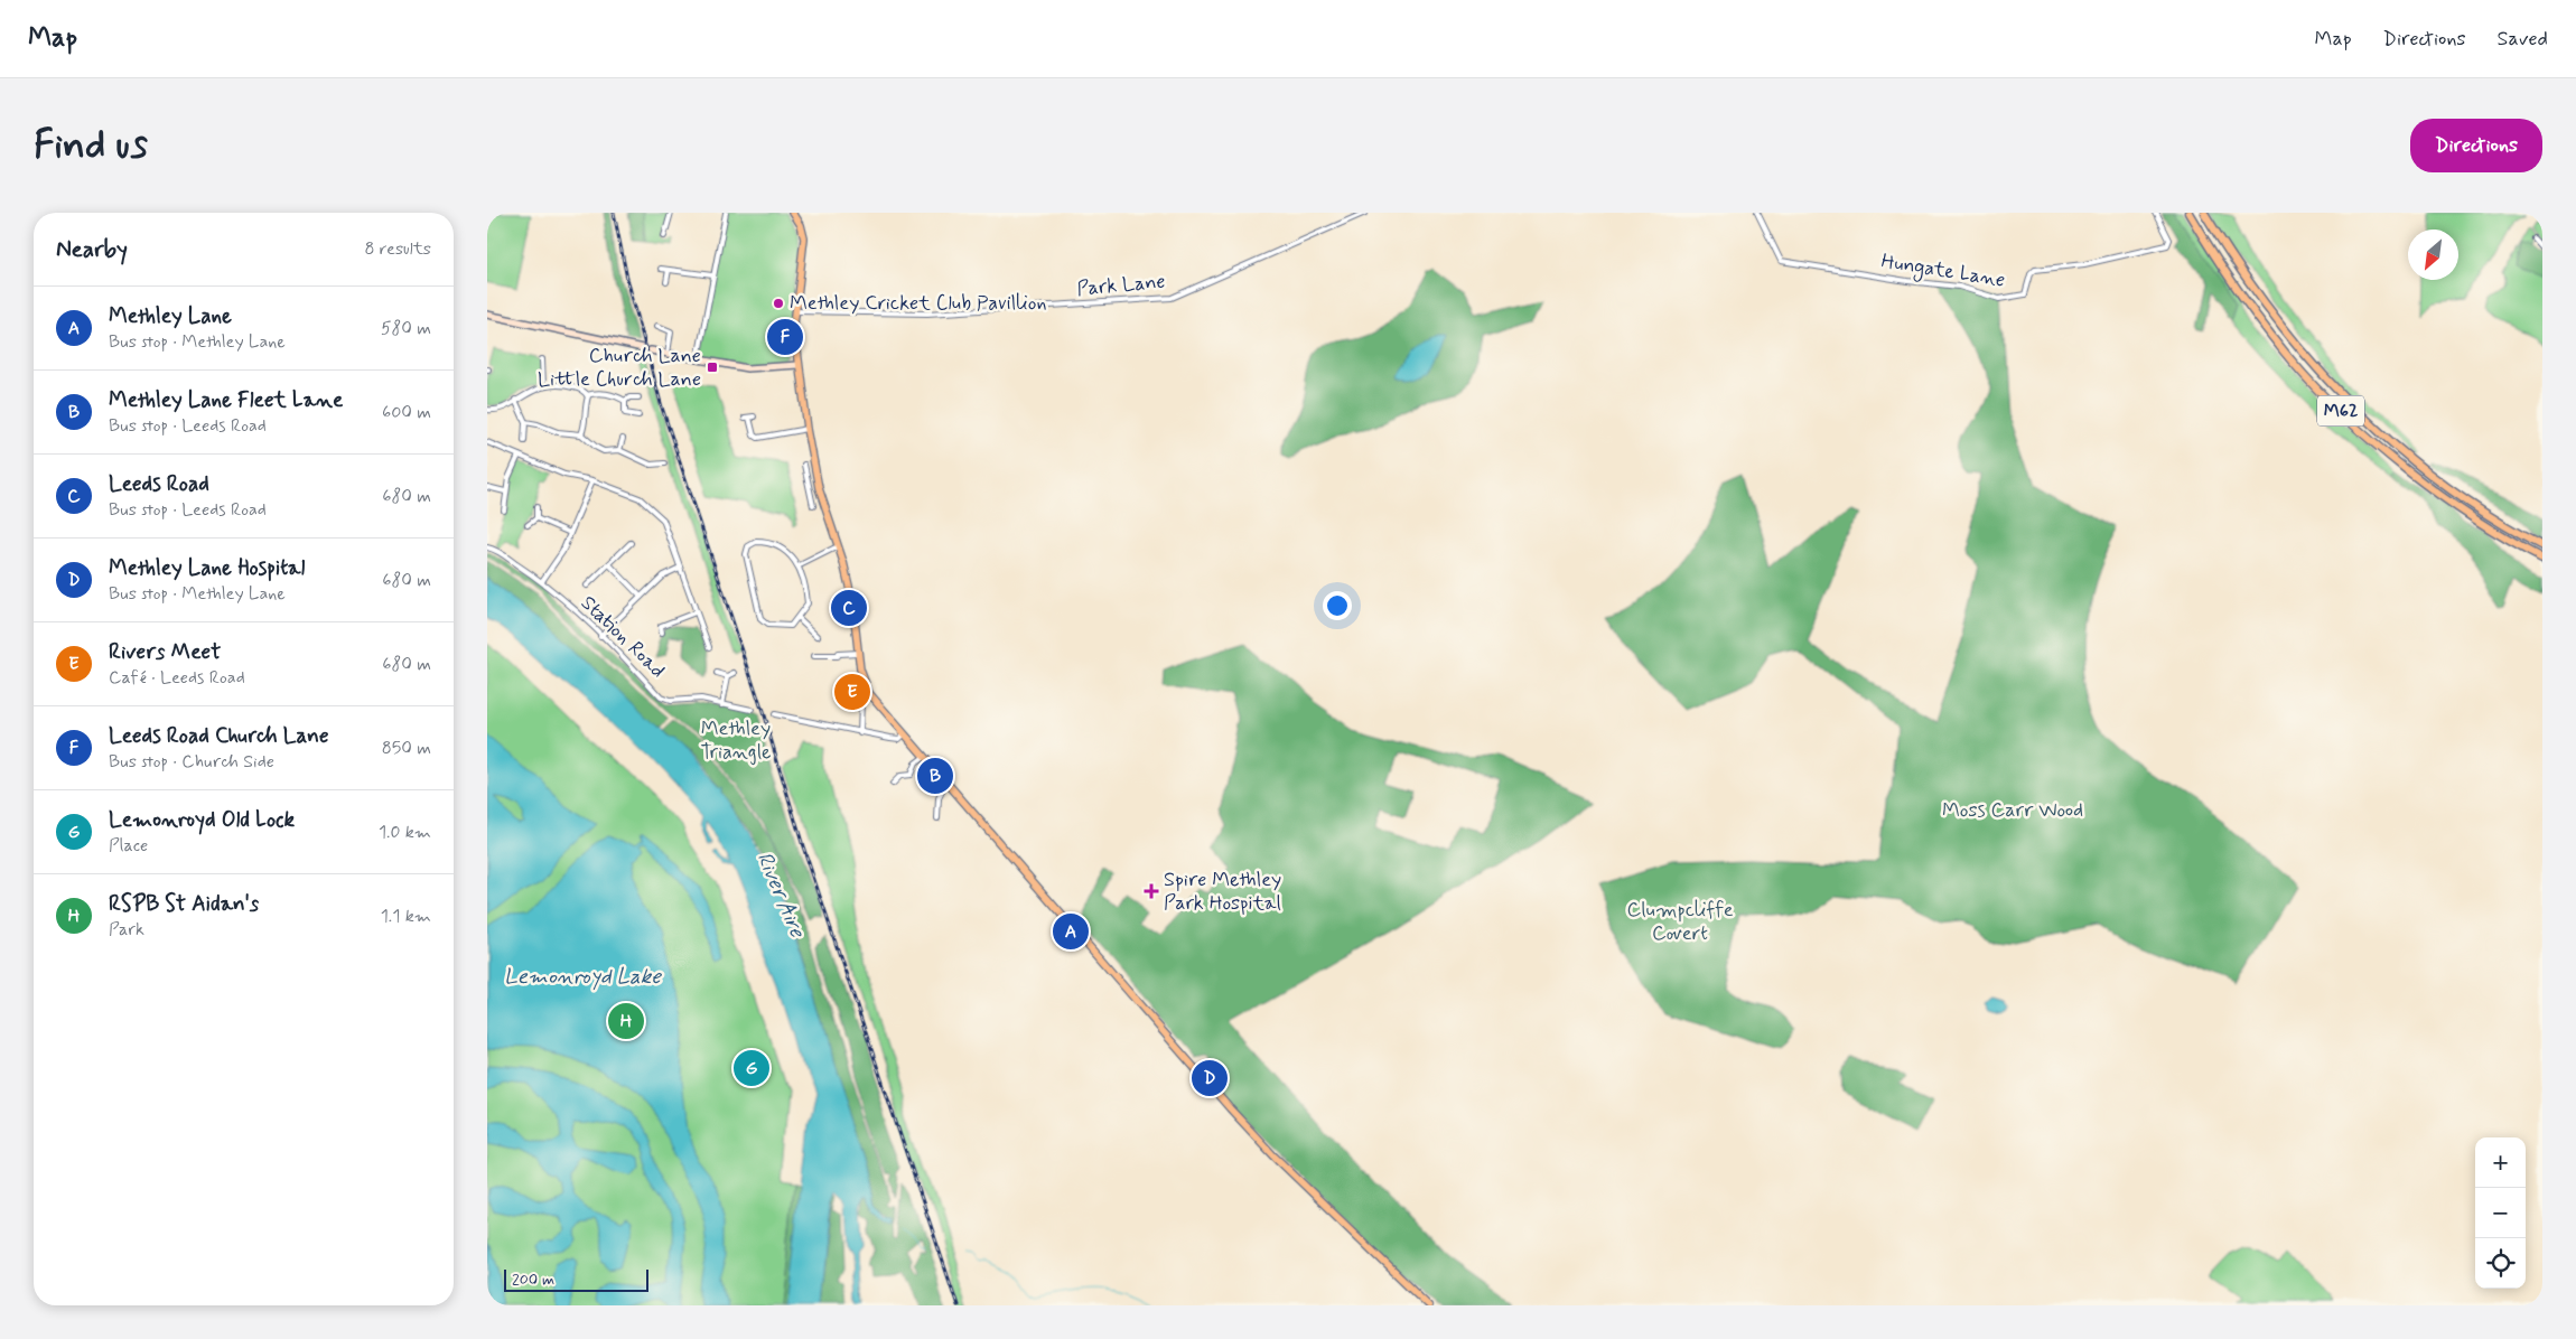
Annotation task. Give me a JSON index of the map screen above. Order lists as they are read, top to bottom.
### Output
{
  "streets": {
    "highway": ["M62"],
    "street": ["Hungate Lane", "Park Lane", "Station Road"]
  },
  "water": ["River Aire", "Lemonroyd Lake"],
  "parks": ["Methley Triangle", "Moss Carr Wood", "Clumpcliffe Covert"],
  "places": {
    "other": ["Methley Cricket Club Pavillion"],
    "transit": ["Church Lane Little Church Lane"],
    "health": ["Spire Methley Park Hospital"]
  },
  "scale_bar": "200 m",
  "north": "bottom left",
  "page": {
    "header": "Map",
    "nav": ["Map", "Directions", "Saved"],
    "buttons": "Directions",
    "title": "Find us",
    "heading": ["Nearby", "8 results"],
    "list": [
      {
        "mark": "A",
        "name": "Methley Lane",
        "note": "Bus stop · Methley Lane",
        "value": "580 m"
      },
      {
        "mark": "B",
        "name": "Methley Lane Fleet Lane",
        "note": "Bus stop · Leeds Road",
        "value": "600 m"
      },
      {
        "mark": "C",
        "name": "Leeds Road",
        "note": "Bus stop · Leeds Road",
        "value": "680 m"
      },
      {
        "mark": "D",
        "name": "Methley Lane Hospital",
        "note": "Bus stop · Methley Lane",
        "value": "680 m"
      },
      {
        "mark": "E",
        "name": "Rivers Meet",
        "note": "Café · Leeds Road",
        "value": "680 m"
      },
      {
        "mark": "F",
        "name": "Leeds Road Church Lane",
        "note": "Bus stop · Church Side",
        "value": "850 m"
      },
      {
        "mark": "G",
        "name": "Lemonroyd Old Lock",
        "note": "Place",
        "value": "1.0 km"
      },
      {
        "mark": "H",
        "name": "RSPB St Aidan's",
        "note": "Park",
        "value": "1.1 km"
      }
    ],
    "pins": [
      "F",
      "C",
      "E",
      "B",
      "A",
      "H",
      "G",
      "D"
    ],
    "map_buttons": ["+", "−"],
    "scale": "200 m"
  }
}
